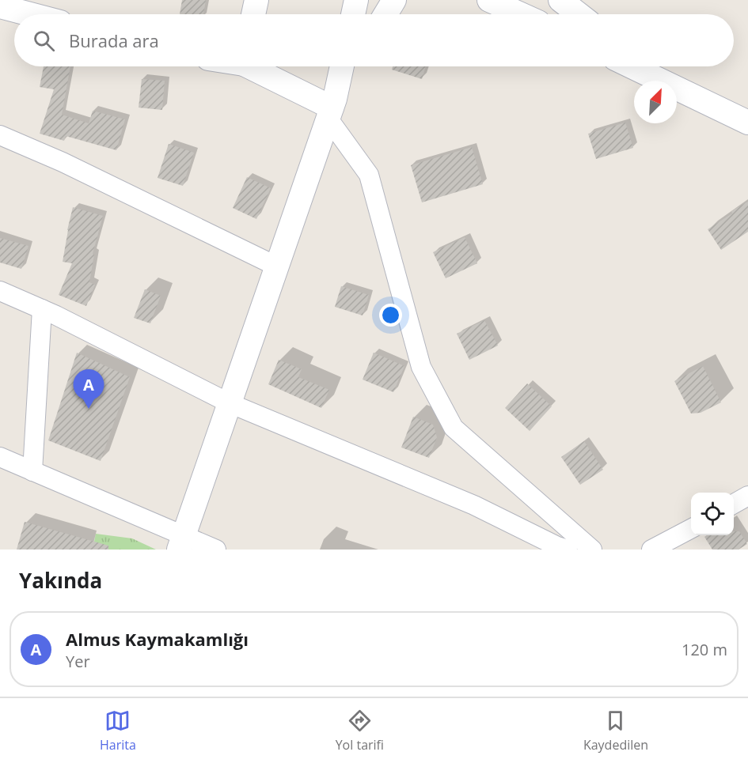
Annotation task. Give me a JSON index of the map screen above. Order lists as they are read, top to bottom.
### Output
{
  "north": "top right",
  "page": {
    "search": "Burada ara",
    "pins": "A",
    "heading": "Yakında",
    "list": [
      {
        "mark": "A",
        "name": "Almus Kaymakamlığı",
        "note": "Yer",
        "value": "120 m"
      }
    ],
    "nav": ["Harita", "Yol tarifi", "Kaydedilen"]
  }
}
